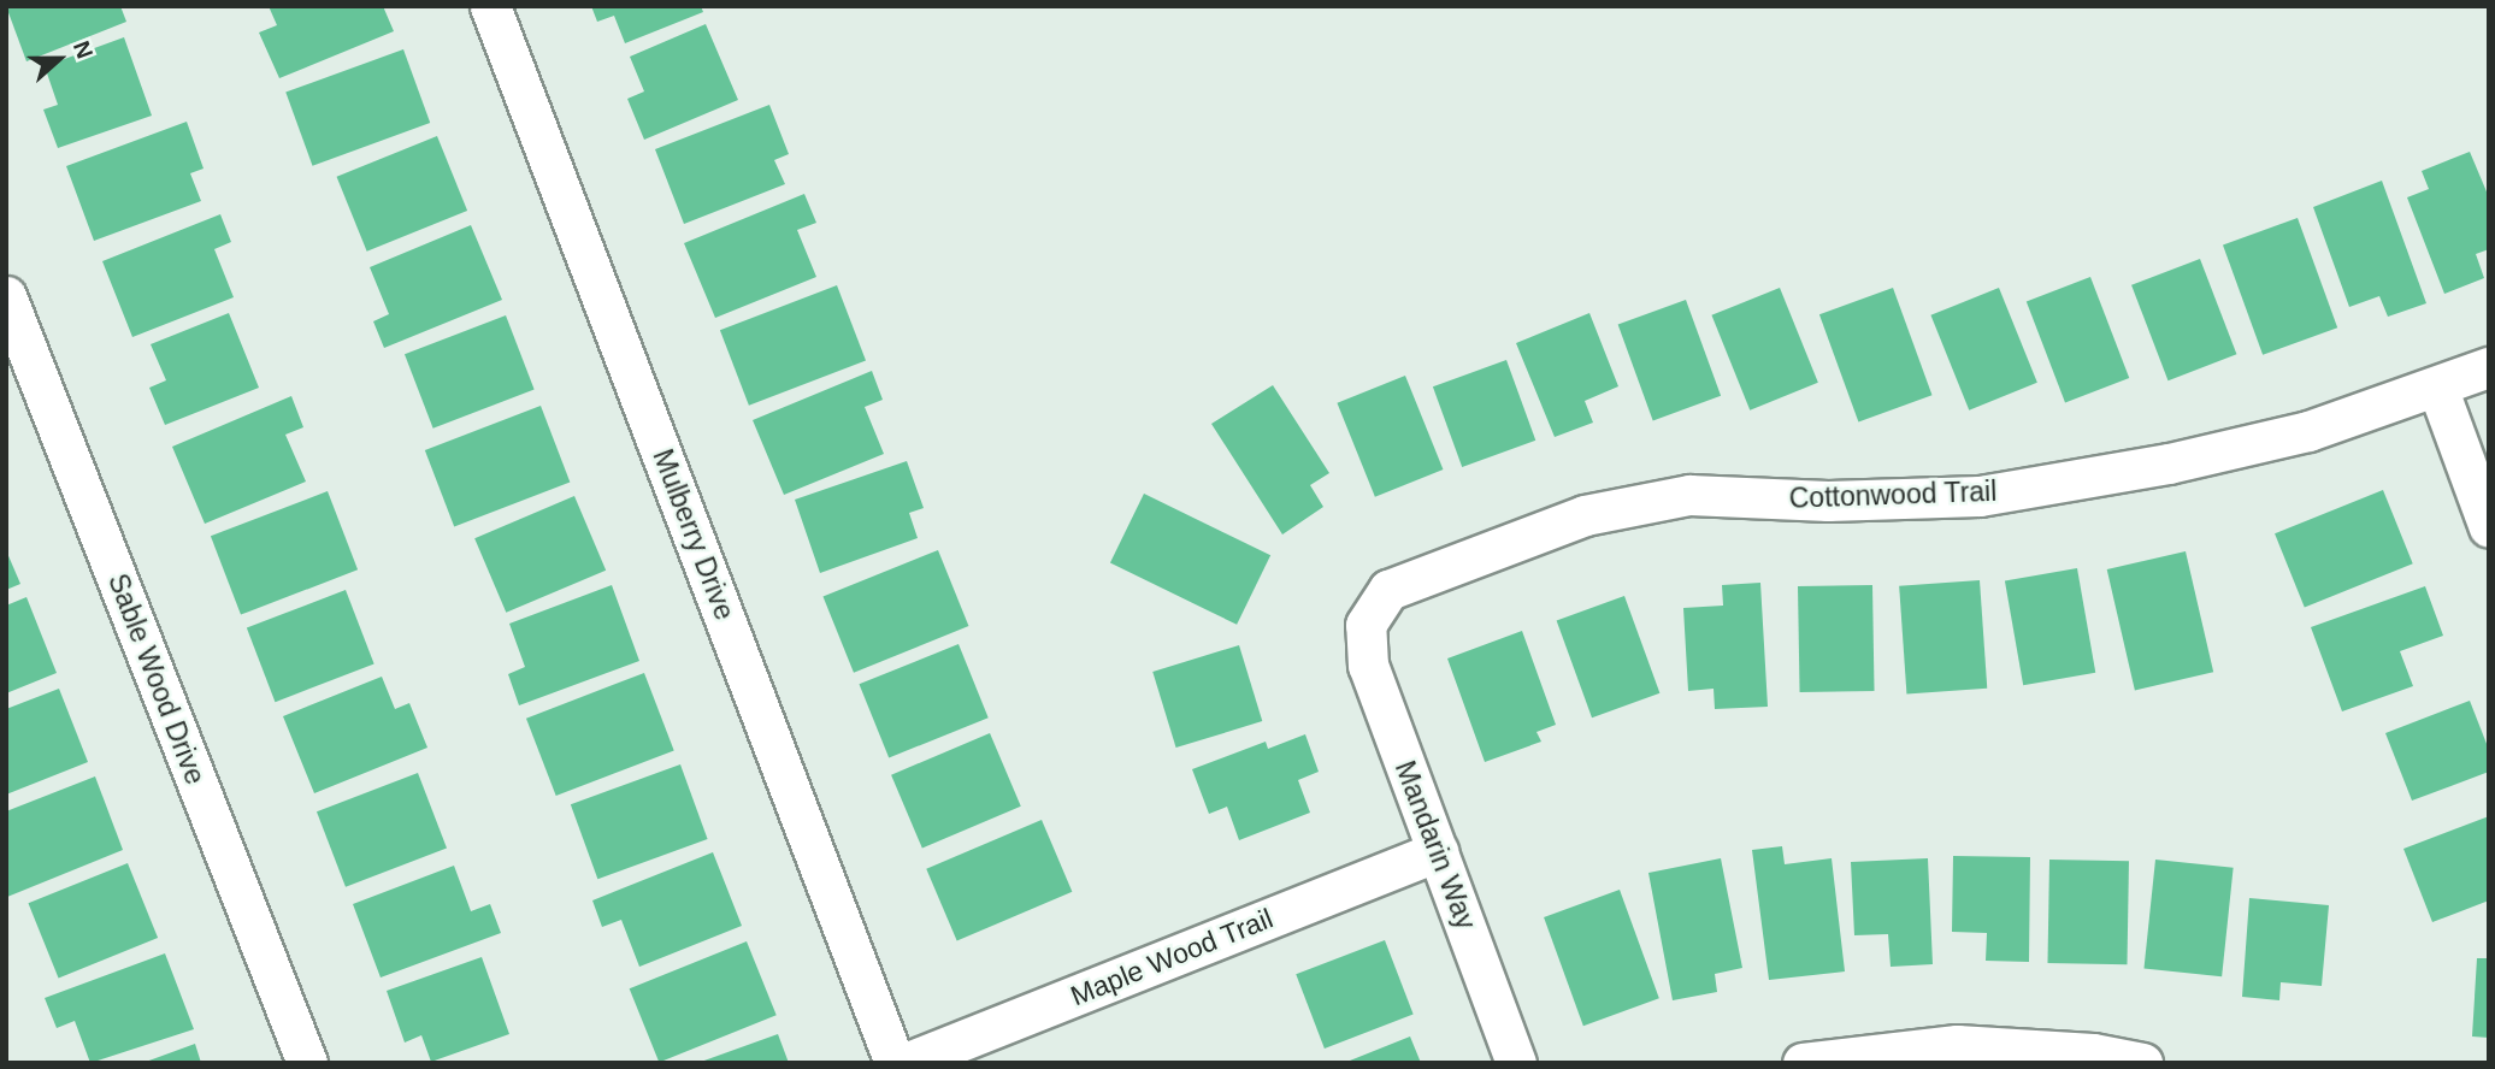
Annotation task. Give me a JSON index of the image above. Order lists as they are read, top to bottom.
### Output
{
  "streets": {
    "street": [
      "Cottonwood Trail",
      "Mulberry Drive",
      "Sable Wood Drive",
      "Mandarin Way",
      "Maple Wood Trail"
    ]
  },
  "crossings": [
    ["Cottonwood Trail", "Mandarin Way"],
    ["Mandarin Way", "Maple Wood Trail"]
  ],
  "north": "right"
}
